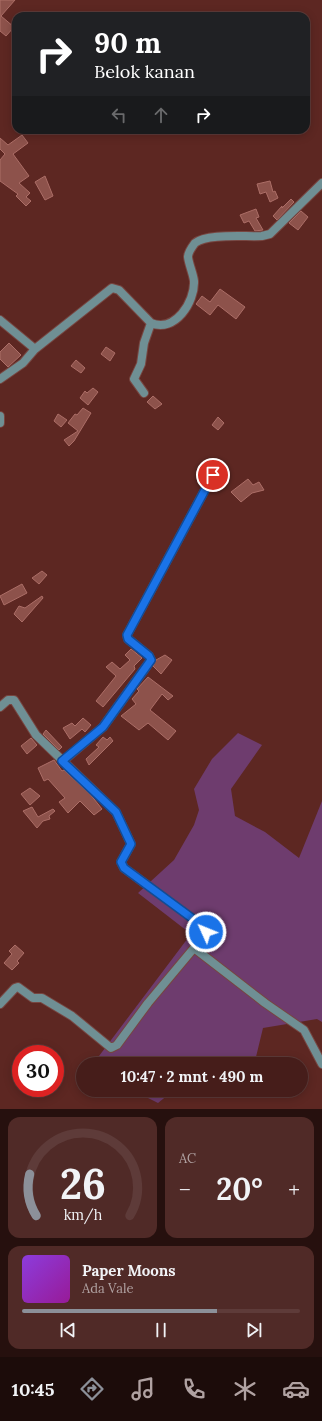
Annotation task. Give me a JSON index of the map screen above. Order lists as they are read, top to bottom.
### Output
{
  "page": {
    "turn": ["90 m", "Belok kanan"],
    "limit": "30",
    "trip": "10:47 · 2 mnt · 490 m",
    "tile": "AC",
    "heat": ["−", "20°", "+"],
    "song": ["Paper Moons", "Ada Vale"],
    "tabs": "10:45",
    "gauge": ["26", "km/h"]
  }
}
